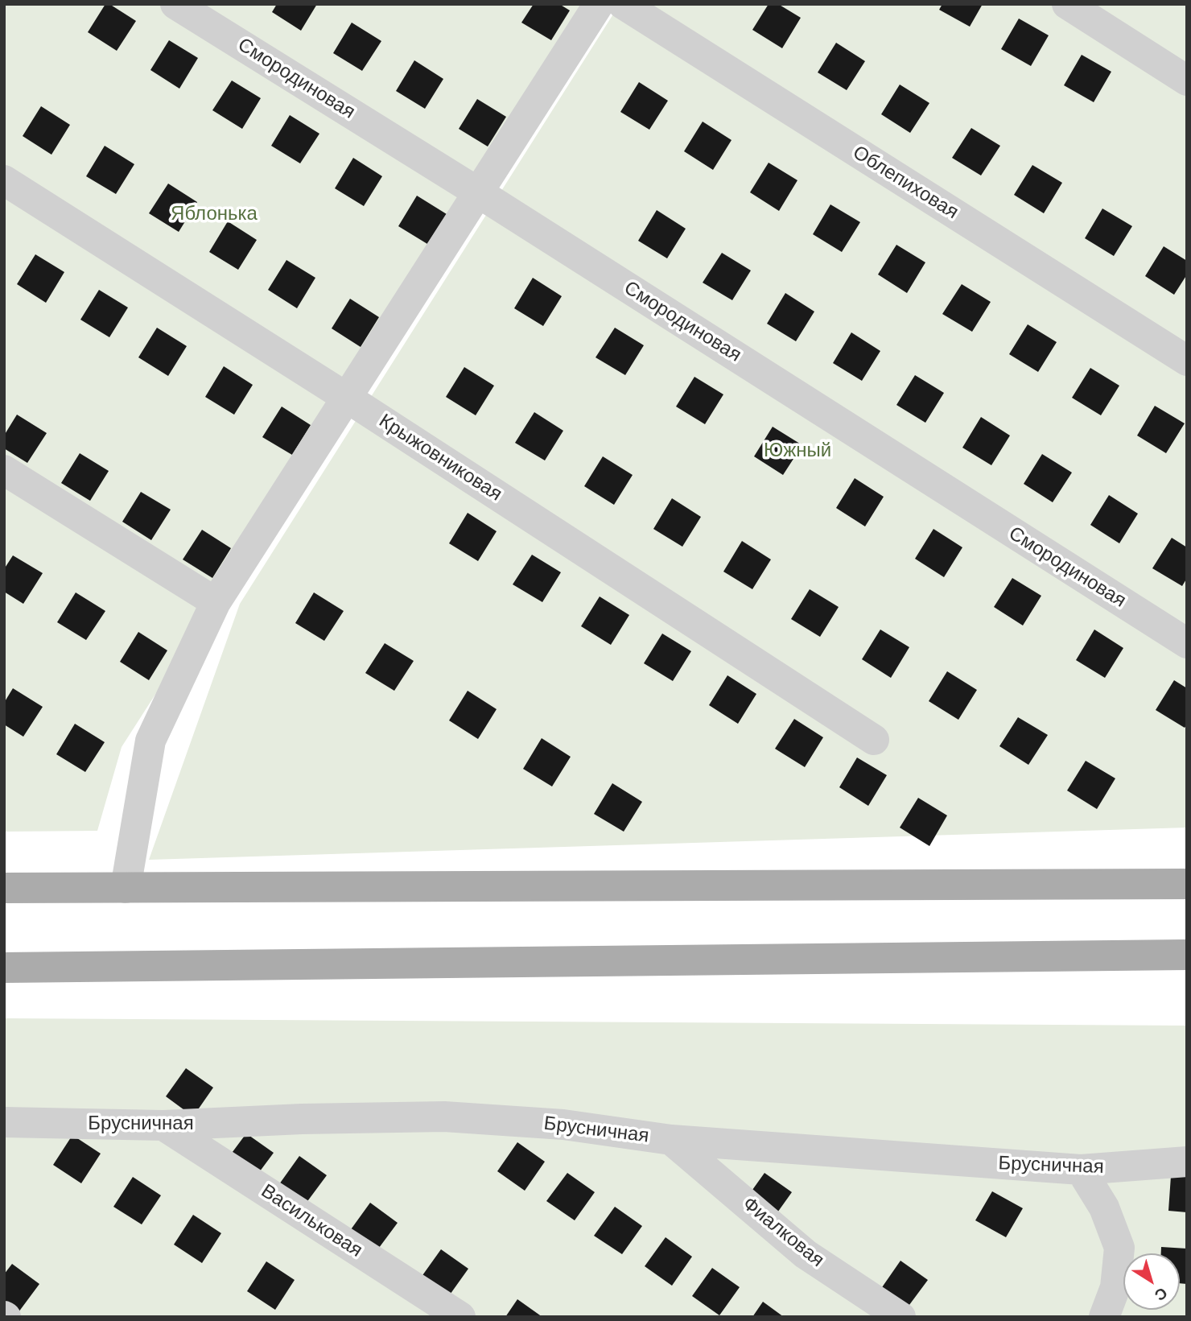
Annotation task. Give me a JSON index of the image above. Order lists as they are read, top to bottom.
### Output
{
  "streets": {
    "street": [
      "Смородиновая",
      "Облепиховая",
      "Крыжовниковая",
      "Брусничная",
      "Васильковая",
      "Фиалковая"
    ]
  },
  "crossings": [
    ["Брусничная", "Васильковая"],
    ["Брусничная", "Фиалковая"]
  ],
  "parks": ["Яблонька", "Южный"],
  "north": "bottom right"
}
